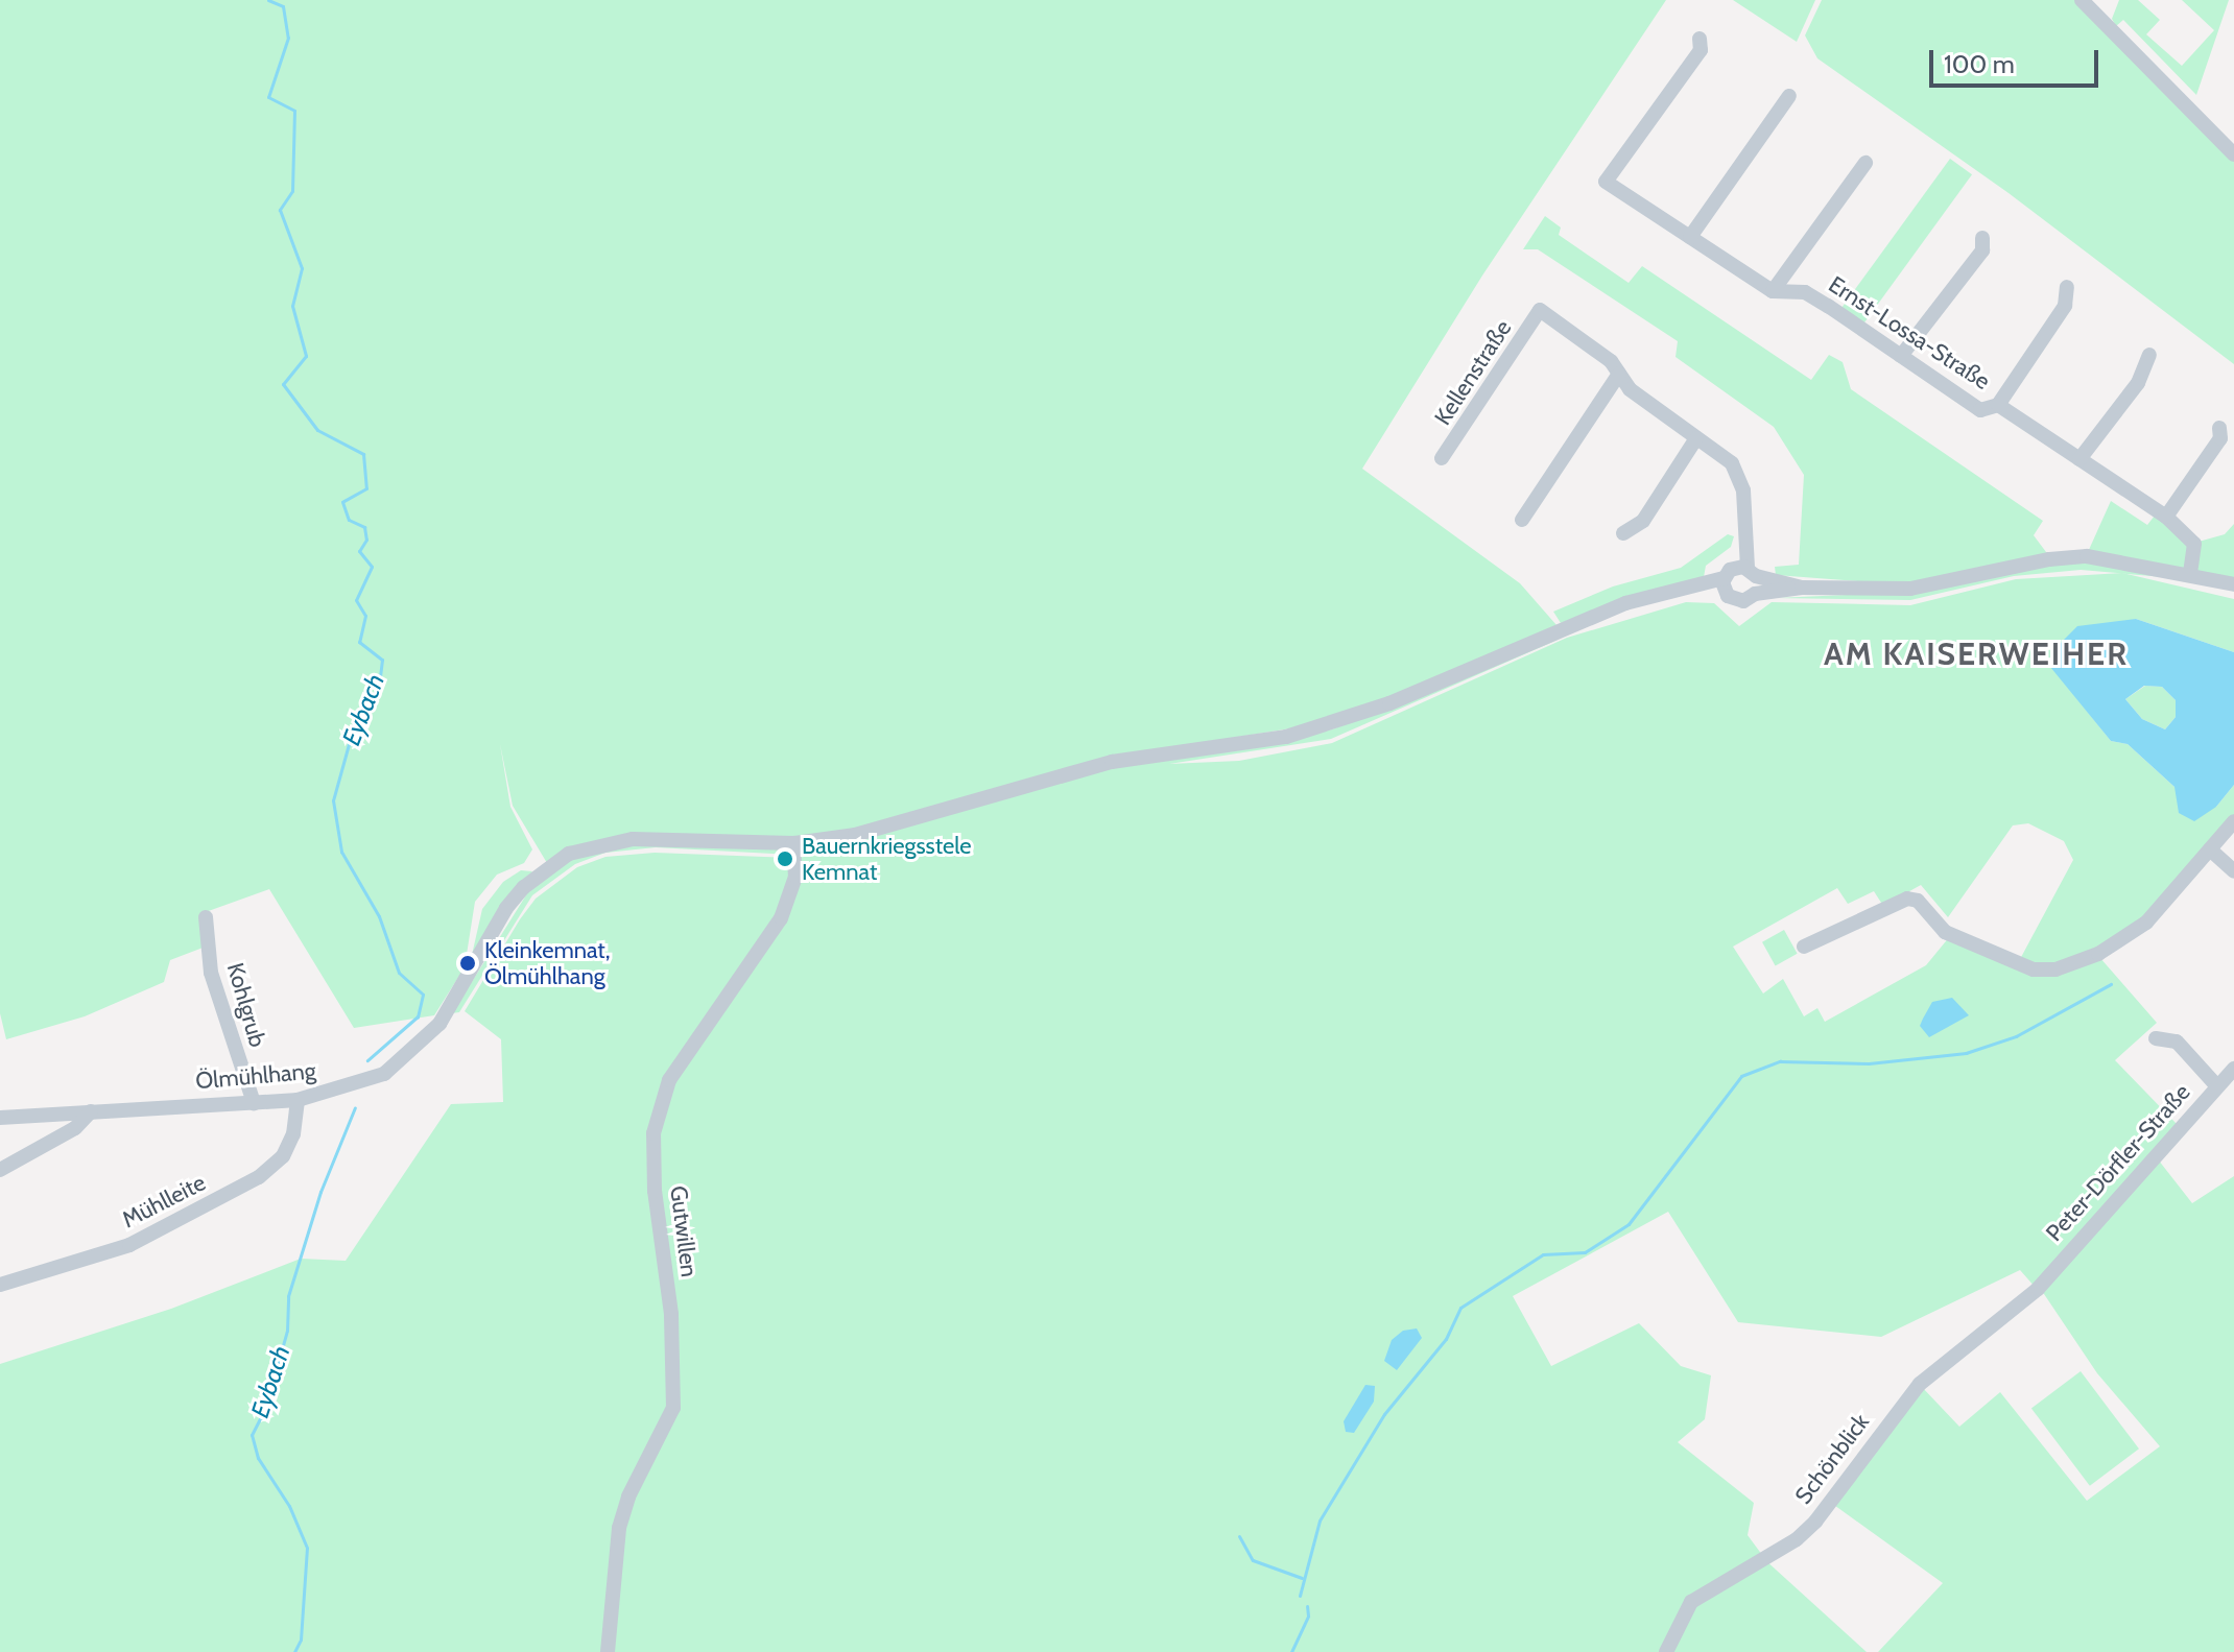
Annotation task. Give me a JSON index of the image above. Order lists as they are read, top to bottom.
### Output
{
  "streets": {
    "street": [
      "Ernst-Lossa-Straße",
      "Kellenstraße",
      "Kohlgrub",
      "Ölmühlhang",
      "Peter-Dörfler-Straße",
      "Mühlleite",
      "Gutwillen",
      "Schönblick"
    ]
  },
  "crossings": [
    ["Kohlgrub", "Ölmühlhang"],
    ["Ölmühlhang", "Mühlleite"],
    ["Ölmühlhang", "Gutwillen"],
    ["Peter-Dörfler-Straße", "Schönblick"]
  ],
  "districts": ["AM KAISERWEIHER"],
  "water": ["Eybach"],
  "places": ["Bauernkriegsstele Kemnat", "Kleinkemnat, Ölmühlhang"],
  "scale_bar": "100 m"
}
